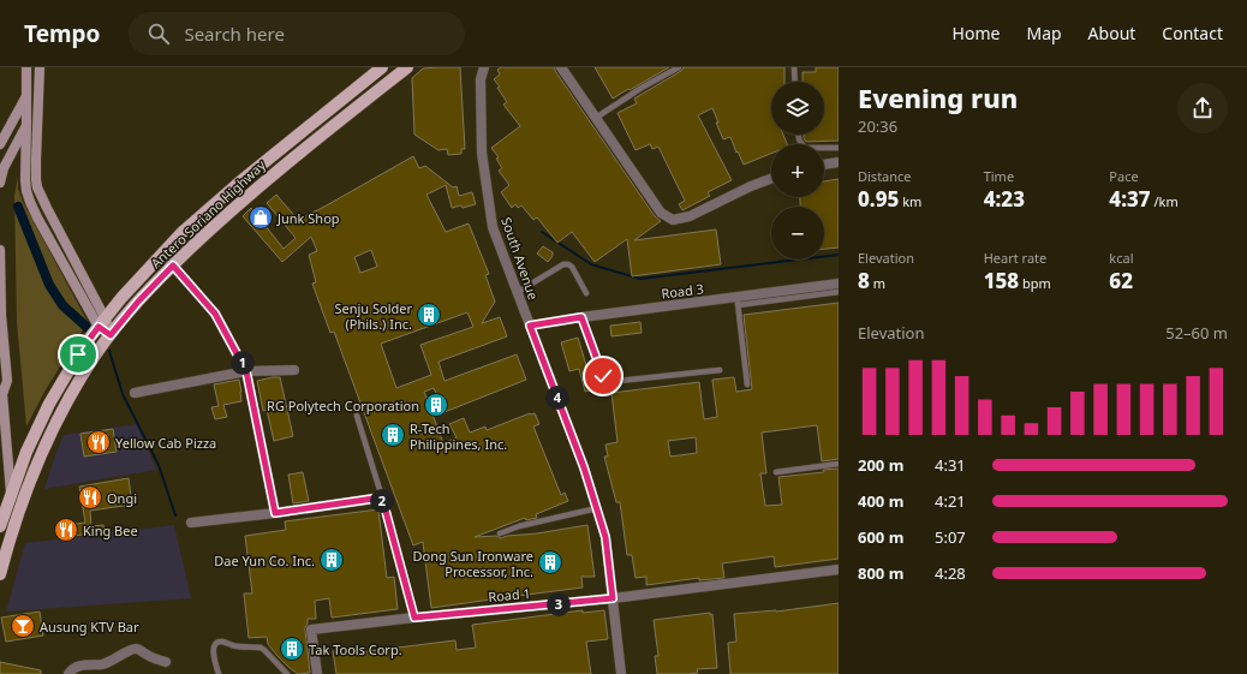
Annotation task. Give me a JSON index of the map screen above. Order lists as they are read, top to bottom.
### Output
{
  "streets": {
    "main road": ["Antero Soriano Highway"],
    "street": ["South Avenue", "Road 3", "Road 1"]
  },
  "crossings": [
    ["South Avenue", "Road 3"],
    ["South Avenue", "Road 1"]
  ],
  "places": {
    "shop": ["Junk Shop"],
    "building": [
      "Senju Solder (Phils.) Inc.",
      "RG Polytech Corporation",
      "R-Tech Philippines, Inc.",
      "Dae Yun Co. Inc.",
      "Dong Sun Ironware Processor, Inc.",
      "Tak Tools Corp."
    ],
    "restaurant": ["Yellow Cab Pizza", "Ongi", "King Bee"],
    "bar": ["Ausung KTV Bar"]
  },
  "page": {
    "header": "Tempo",
    "search": "Search here",
    "nav": [
      "Home",
      "Map",
      "About",
      "Contact"
    ],
    "heading": ["Evening run", "20:36"],
    "map_buttons": ["+", "−"],
    "stats": [
      ["Distance", "0.95 km"],
      ["Time", "4:23"],
      ["Pace", "4:37 /km"],
      ["Elevation", "8 m"],
      ["Heart rate", "158 bpm"],
      ["kcal", "62"]
    ],
    "chart": ["Elevation", "52–60 m"],
    "pins": [
      "1",
      "4",
      "2",
      "3"
    ],
    "list": [
      {
        "name": "200 m",
        "note": "4:31"
      },
      {
        "name": "400 m",
        "note": "4:21"
      },
      {
        "name": "600 m",
        "note": "5:07"
      },
      {
        "name": "800 m",
        "note": "4:28"
      }
    ]
  }
}
